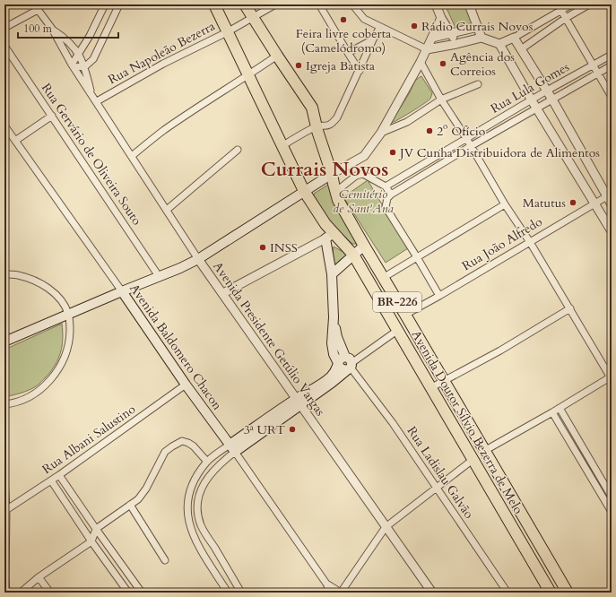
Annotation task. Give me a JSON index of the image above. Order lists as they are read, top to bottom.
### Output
{
  "streets": {
    "highway": ["BR-226", "Avenida Doutor Sílvio Bezerra de Melo"],
    "main road": ["Avenida Baldomero Chacon"],
    "street": [
      "Rua Napoleão Bezerra",
      "Rua Lula Gomes",
      "Rua Gervário de Oliveira Souto",
      "Rua João Alfredo",
      "Avenida Presidente Getúlio Vargas",
      "Rua Albani Salustino",
      "Rua Ladislau Galvão"
    ]
  },
  "crossings": [
    ["Rua Napoleão Bezerra", "Avenida Presidente Getúlio Vargas"],
    ["Rua Napoleão Bezerra", "Avenida Doutor Sílvio Bezerra de Melo"],
    ["Rua João Alfredo", "Avenida Doutor Sílvio Bezerra de Melo"],
    ["Avenida Baldomero Chacon", "Rua Albani Salustino"]
  ],
  "districts": ["Currais Novos"],
  "parks": ["Cemitério de Sant'Ana"],
  "places": [
    "Feira livre coberta (Camelódromo)",
    "Rádio Currais Novos",
    "Agência dos Correios",
    "Igreja Batista",
    "2º Ofício",
    "JV Cunha Distribuidora de Alimentos",
    "Matutus",
    "INSS",
    "3ª URT"
  ],
  "scale_bar": "100 m"
}
